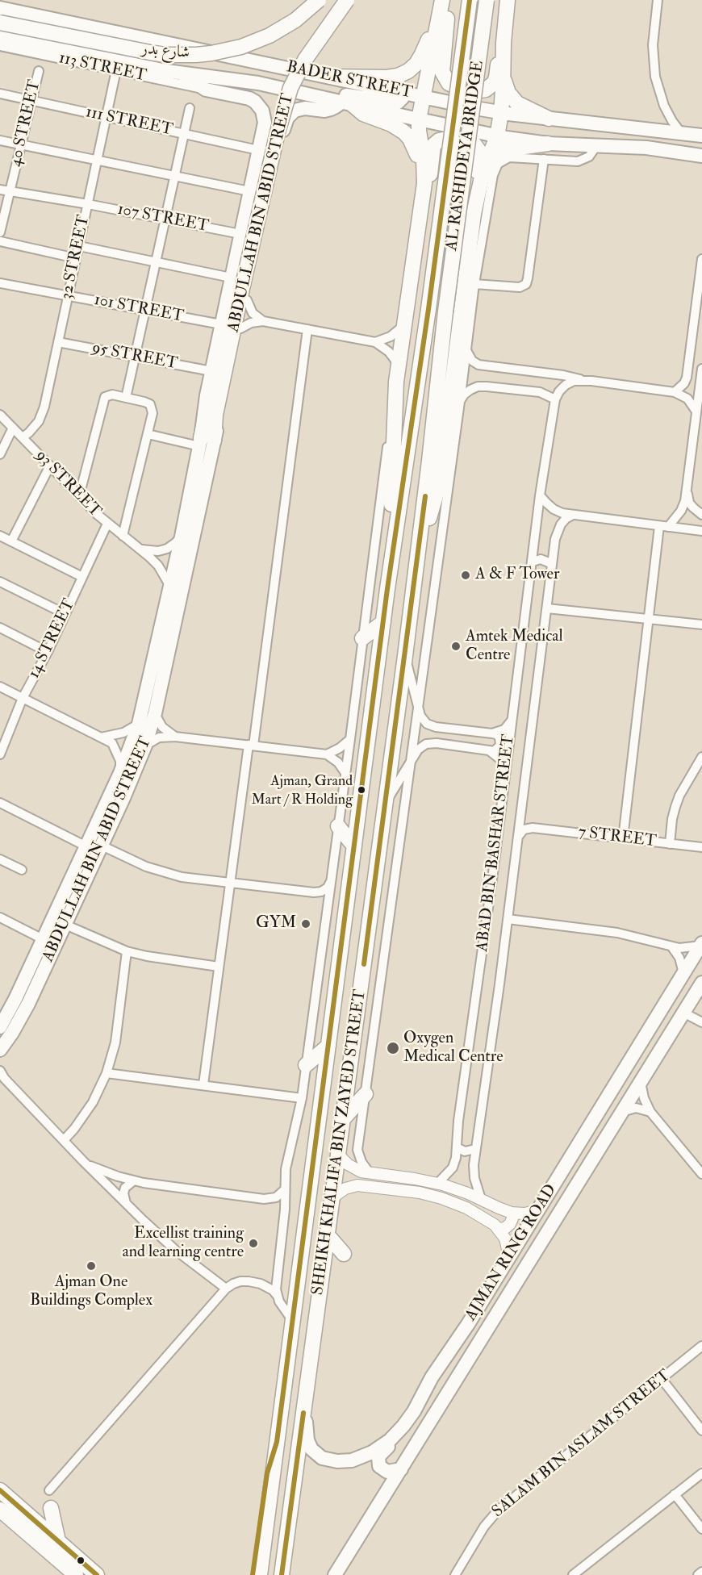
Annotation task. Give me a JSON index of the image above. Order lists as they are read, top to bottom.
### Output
{
  "streets": {
    "main road": [
      "شارع بدر",
      "BADER STREET",
      "AL RASHIDEYA BRIDGE",
      "ABDULLAH BIN ABID STREET",
      "SHEIKH KHALIFA BIN ZAYED STREET",
      "AJMAN RING ROAD"
    ],
    "street": [
      "113 STREET",
      "111 STREET",
      "40 STREET",
      "107 STREET",
      "32 STREET",
      "101 STREET",
      "95 STREET",
      "93 STREET",
      "14 STREET",
      "7 STREET",
      "ABAD BIN BASHAR STREET",
      "SALAM BIN ASLAM STREET"
    ]
  },
  "crossings": [
    ["113 STREET", "ABDULLAH BIN ABID STREET"],
    ["113 STREET", "32 STREET"],
    ["BADER STREET", "ABDULLAH BIN ABID STREET"],
    ["BADER STREET", "SHEIKH KHALIFA BIN ZAYED STREET"],
    ["111 STREET", "40 STREET"],
    ["111 STREET", "ABDULLAH BIN ABID STREET"],
    ["111 STREET", "32 STREET"],
    ["40 STREET", "107 STREET"],
    ["AL RASHIDEYA BRIDGE", "SHEIKH KHALIFA BIN ZAYED STREET"],
    ["ABDULLAH BIN ABID STREET", "107 STREET"],
    ["ABDULLAH BIN ABID STREET", "101 STREET"],
    ["ABDULLAH BIN ABID STREET", "95 STREET"],
    ["ABDULLAH BIN ABID STREET", "93 STREET"],
    ["107 STREET", "32 STREET"],
    ["32 STREET", "101 STREET"],
    ["32 STREET", "95 STREET"],
    ["32 STREET", "93 STREET"],
    ["93 STREET", "14 STREET"],
    ["SHEIKH KHALIFA BIN ZAYED STREET", "AJMAN RING ROAD"]
  ],
  "places": [
    "A & F Tower",
    "Amtek Medical Centre",
    "Ajman, Grand Mart / R Holding",
    "GYM",
    "Oxygen Medical Centre",
    "Excellist training and learning centre",
    "Ajman One Buildings Complex"
  ]
}
